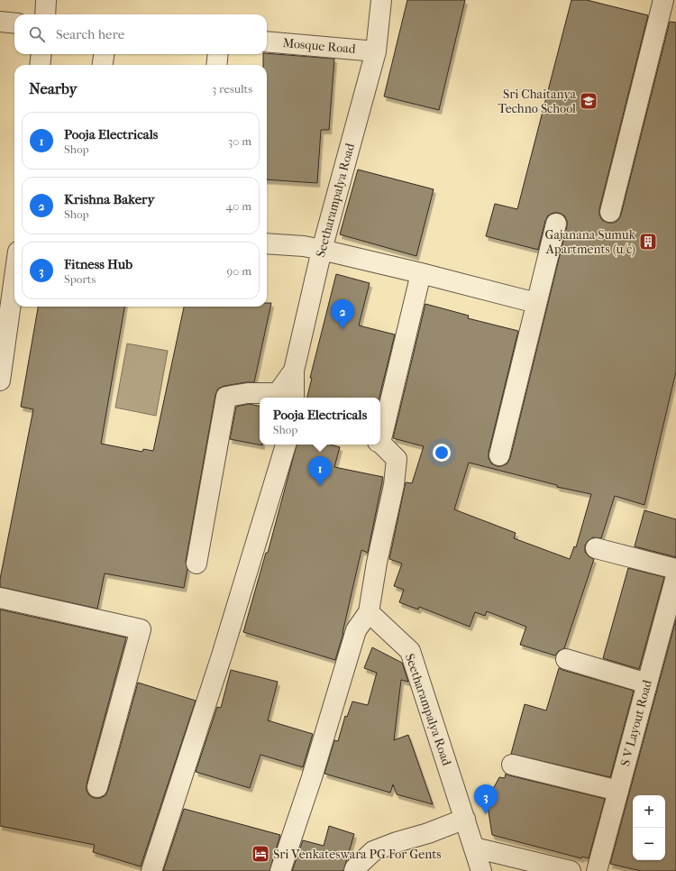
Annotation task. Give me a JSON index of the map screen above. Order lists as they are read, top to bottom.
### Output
{
  "streets": {
    "street": ["Mosque Road", "Seetharampalya Road", "S V Layout Road"]
  },
  "crossings": [
    ["Mosque Road", "Seetharampalya Road"]
  ],
  "places": {
    "school or university": ["Sri Chaitanya Techno School"],
    "building": ["Gajanana Sumuk Apartments (u/c)"],
    "hotel": ["Sri Venkateswara PG For Gents"]
  },
  "page": {
    "search": "Search here",
    "heading": ["Nearby", "3 results"],
    "list": [
      {
        "mark": "1",
        "name": "Pooja Electricals",
        "note": "Shop",
        "value": "30 m"
      },
      {
        "mark": "2",
        "name": "Krishna Bakery",
        "note": "Shop",
        "value": "40 m"
      },
      {
        "mark": "3",
        "name": "Fitness Hub",
        "note": "Sports",
        "value": "90 m"
      }
    ],
    "pins": ["2", "1", "3"],
    "popup": ["Pooja Electricals", "Shop"],
    "map_buttons": ["+", "−"]
  }
}
